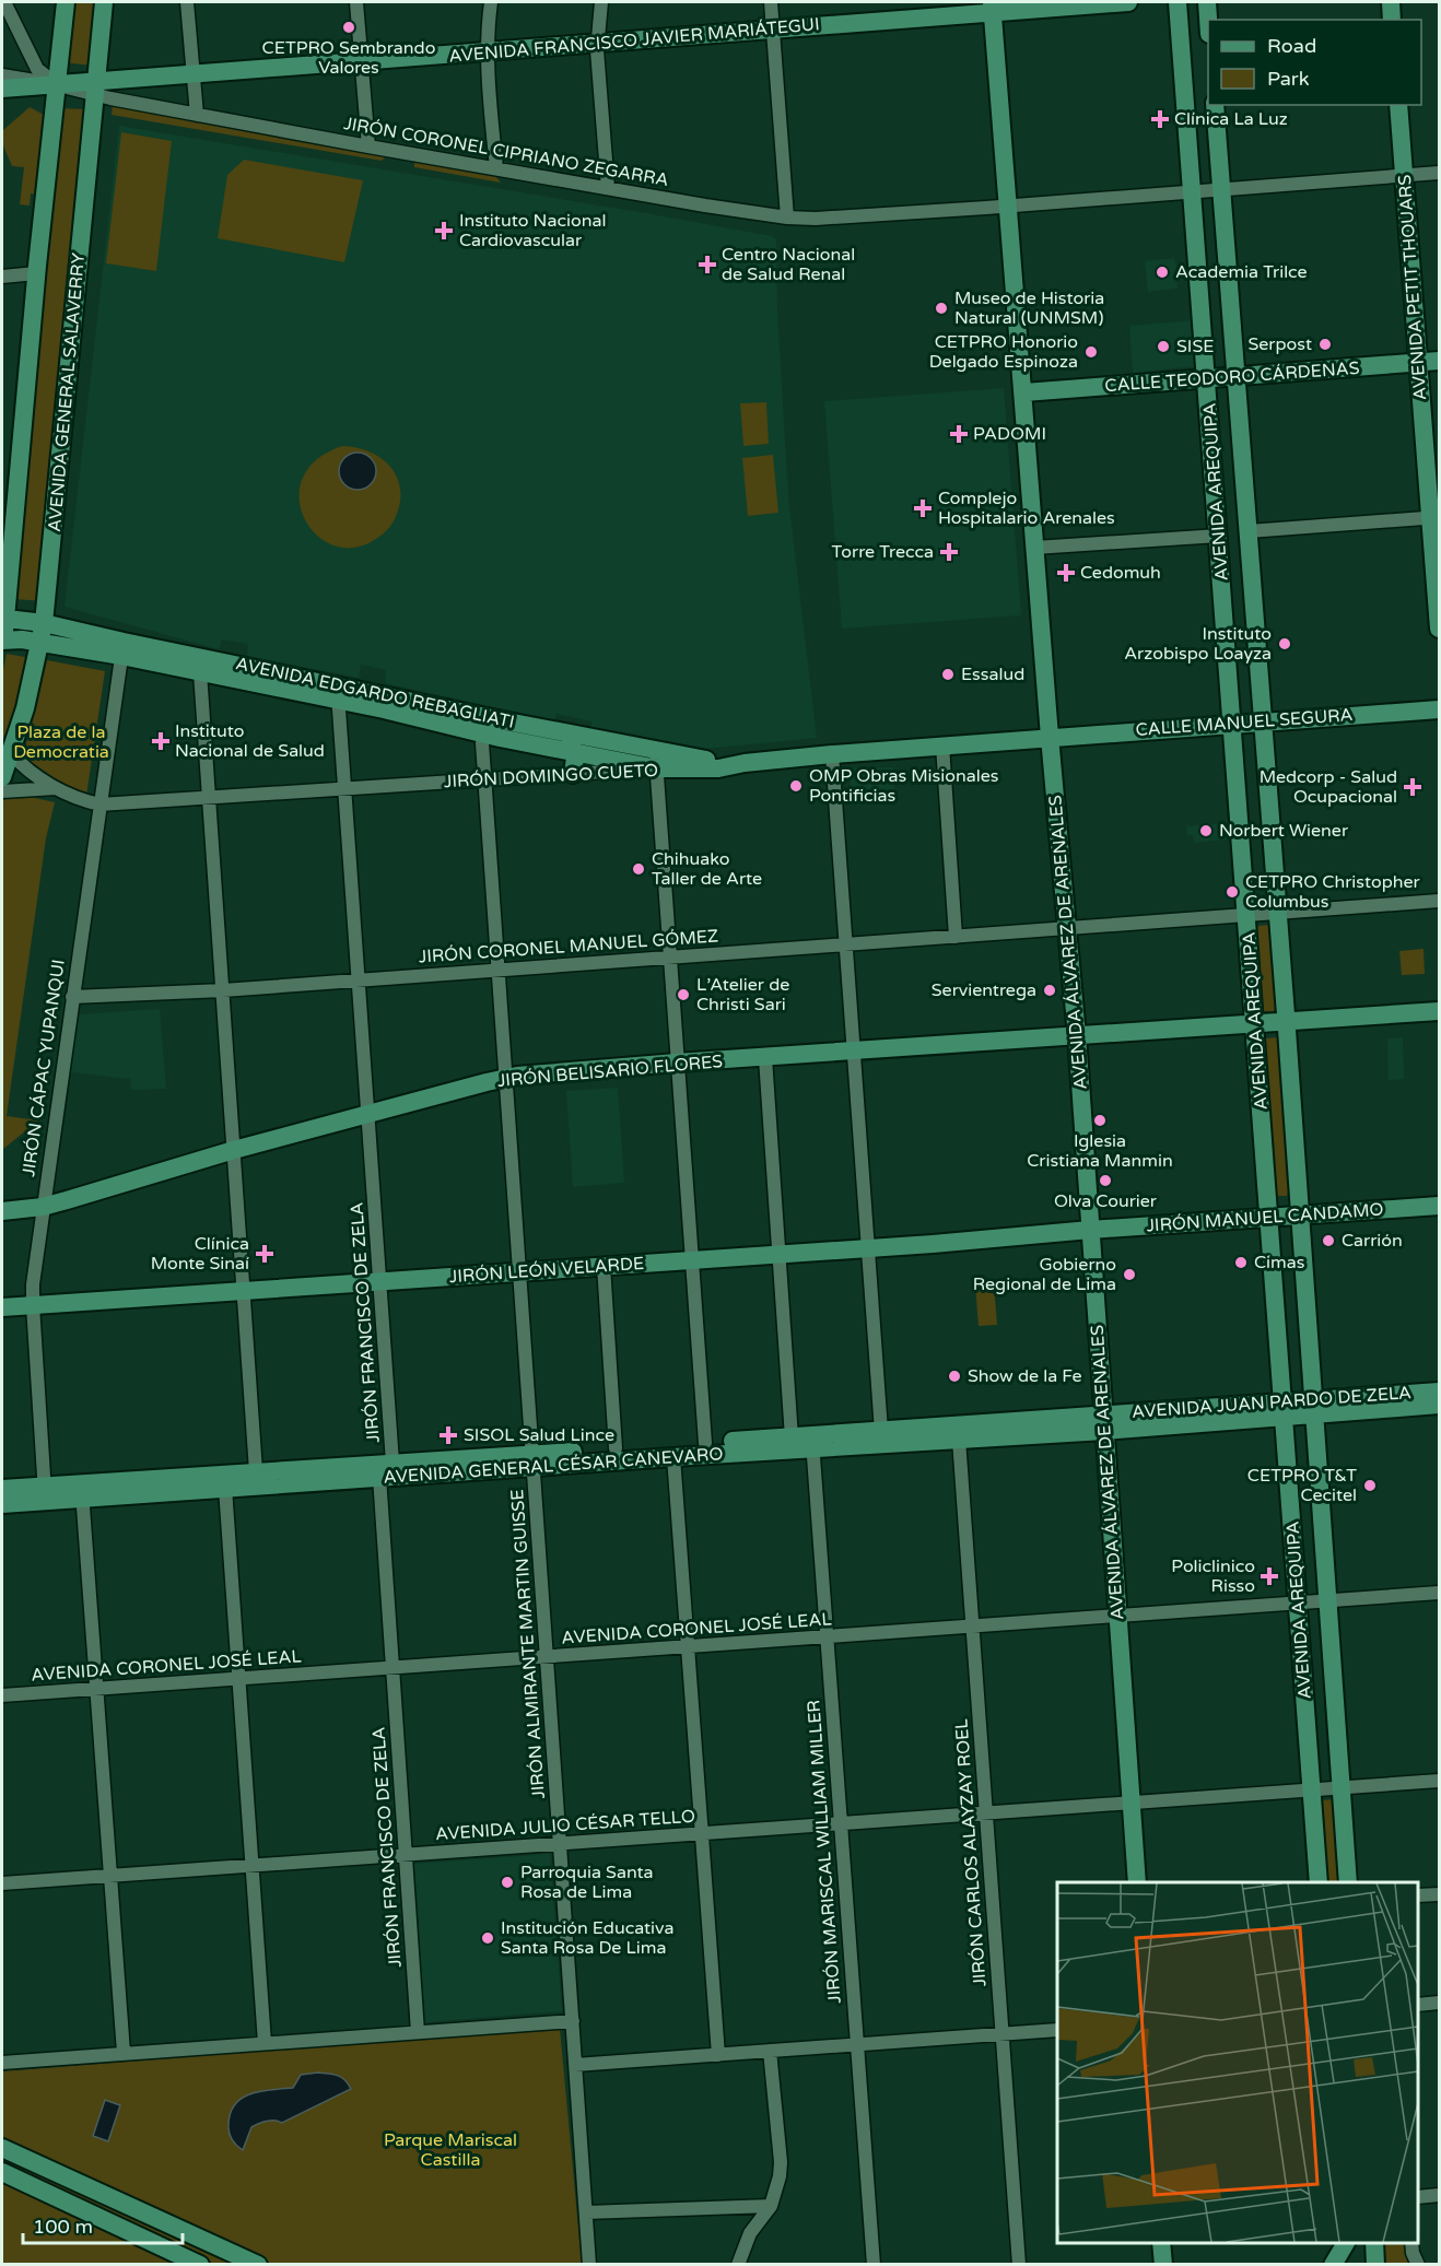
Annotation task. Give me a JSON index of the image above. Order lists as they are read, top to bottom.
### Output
{
  "streets": {
    "main road": [
      "AVENIDA FRANCISCO JAVIER MARIÁTEGUI",
      "AVENIDA PETIT THOUARS",
      "CALLE TEODORO CÁRDENAS",
      "AVENIDA GENERAL SALAVERRY",
      "AVENIDA AREQUIPA",
      "AVENIDA EDGARDO REBAGLIATI",
      "CALLE MANUEL SEGURA",
      "AVENIDA ÁLVAREZ DE ARENALES",
      "JIRÓN BELISARIO FLORES",
      "JIRÓN MANUEL CANDAMO",
      "JIRÓN LEÓN VELARDE",
      "AVENIDA JUAN PARDO DE ZELA",
      "AVENIDA GENERAL CÉSAR CANEVARO"
    ],
    "street": [
      "JIRÓN CORONEL CIPRIANO ZEGARRA",
      "JIRÓN DOMINGO CUETO",
      "JIRÓN CORONEL MANUEL GÓMEZ",
      "JIRÓN CÁPAC YUPANQUI",
      "JIRÓN FRANCISCO DE ZELA",
      "AVENIDA CORONEL JOSÉ LEAL",
      "JIRÓN ALMIRANTE MARTIN GUISSE",
      "AVENIDA JULIO CÉSAR TELLO",
      "JIRÓN MARISCAL WILLIAM MILLER",
      "JIRÓN CARLOS ALAYZAY ROEL"
    ]
  },
  "crossings": [
    ["AVENIDA FRANCISCO JAVIER MARIÁTEGUI", "JIRÓN CORONEL CIPRIANO ZEGARRA"],
    ["AVENIDA FRANCISCO JAVIER MARIÁTEGUI", "AVENIDA GENERAL SALAVERRY"],
    ["AVENIDA FRANCISCO JAVIER MARIÁTEGUI", "AVENIDA ÁLVAREZ DE ARENALES"],
    ["JIRÓN CORONEL CIPRIANO ZEGARRA", "AVENIDA PETIT THOUARS"],
    ["JIRÓN CORONEL CIPRIANO ZEGARRA", "AVENIDA GENERAL SALAVERRY"],
    ["JIRÓN CORONEL CIPRIANO ZEGARRA", "AVENIDA AREQUIPA"],
    ["JIRÓN CORONEL CIPRIANO ZEGARRA", "AVENIDA ÁLVAREZ DE ARENALES"],
    ["AVENIDA PETIT THOUARS", "CALLE TEODORO CÁRDENAS"],
    ["CALLE TEODORO CÁRDENAS", "AVENIDA AREQUIPA"],
    ["CALLE TEODORO CÁRDENAS", "AVENIDA ÁLVAREZ DE ARENALES"],
    ["AVENIDA GENERAL SALAVERRY", "AVENIDA EDGARDO REBAGLIATI"],
    ["AVENIDA GENERAL SALAVERRY", "JIRÓN DOMINGO CUETO"],
    ["AVENIDA AREQUIPA", "CALLE MANUEL SEGURA"],
    ["AVENIDA AREQUIPA", "JIRÓN CORONEL MANUEL GÓMEZ"],
    ["AVENIDA AREQUIPA", "JIRÓN BELISARIO FLORES"],
    ["AVENIDA AREQUIPA", "JIRÓN MANUEL CANDAMO"],
    ["AVENIDA AREQUIPA", "AVENIDA JUAN PARDO DE ZELA"],
    ["AVENIDA AREQUIPA", "AVENIDA CORONEL JOSÉ LEAL"],
    ["AVENIDA AREQUIPA", "AVENIDA JULIO CÉSAR TELLO"],
    ["AVENIDA EDGARDO REBAGLIATI", "JIRÓN DOMINGO CUETO"],
    ["AVENIDA EDGARDO REBAGLIATI", "JIRÓN CÁPAC YUPANQUI"],
    ["AVENIDA EDGARDO REBAGLIATI", "JIRÓN FRANCISCO DE ZELA"],
    ["AVENIDA EDGARDO REBAGLIATI", "JIRÓN ALMIRANTE MARTIN GUISSE"],
    ["CALLE MANUEL SEGURA", "AVENIDA ÁLVAREZ DE ARENALES"],
    ["JIRÓN DOMINGO CUETO", "JIRÓN CÁPAC YUPANQUI"],
    ["JIRÓN DOMINGO CUETO", "JIRÓN FRANCISCO DE ZELA"],
    ["JIRÓN DOMINGO CUETO", "JIRÓN ALMIRANTE MARTIN GUISSE"],
    ["AVENIDA ÁLVAREZ DE ARENALES", "JIRÓN CORONEL MANUEL GÓMEZ"],
    ["AVENIDA ÁLVAREZ DE ARENALES", "JIRÓN BELISARIO FLORES"],
    ["AVENIDA ÁLVAREZ DE ARENALES", "JIRÓN MANUEL CANDAMO"],
    ["AVENIDA ÁLVAREZ DE ARENALES", "JIRÓN LEÓN VELARDE"],
    ["AVENIDA ÁLVAREZ DE ARENALES", "AVENIDA JUAN PARDO DE ZELA"],
    ["AVENIDA ÁLVAREZ DE ARENALES", "AVENIDA GENERAL CÉSAR CANEVARO"],
    ["AVENIDA ÁLVAREZ DE ARENALES", "AVENIDA CORONEL JOSÉ LEAL"],
    ["AVENIDA ÁLVAREZ DE ARENALES", "AVENIDA JULIO CÉSAR TELLO"],
    ["JIRÓN CORONEL MANUEL GÓMEZ", "JIRÓN CÁPAC YUPANQUI"],
    ["JIRÓN CORONEL MANUEL GÓMEZ", "JIRÓN FRANCISCO DE ZELA"],
    ["JIRÓN CORONEL MANUEL GÓMEZ", "JIRÓN ALMIRANTE MARTIN GUISSE"],
    ["JIRÓN CÁPAC YUPANQUI", "JIRÓN BELISARIO FLORES"],
    ["JIRÓN CÁPAC YUPANQUI", "JIRÓN LEÓN VELARDE"],
    ["JIRÓN CÁPAC YUPANQUI", "AVENIDA GENERAL CÉSAR CANEVARO"],
    ["JIRÓN BELISARIO FLORES", "JIRÓN FRANCISCO DE ZELA"],
    ["JIRÓN BELISARIO FLORES", "JIRÓN ALMIRANTE MARTIN GUISSE"],
    ["JIRÓN MANUEL CANDAMO", "JIRÓN LEÓN VELARDE"],
    ["JIRÓN LEÓN VELARDE", "JIRÓN FRANCISCO DE ZELA"],
    ["JIRÓN LEÓN VELARDE", "JIRÓN ALMIRANTE MARTIN GUISSE"],
    ["JIRÓN FRANCISCO DE ZELA", "AVENIDA GENERAL CÉSAR CANEVARO"],
    ["JIRÓN FRANCISCO DE ZELA", "AVENIDA CORONEL JOSÉ LEAL"],
    ["JIRÓN FRANCISCO DE ZELA", "AVENIDA JULIO CÉSAR TELLO"],
    ["AVENIDA JUAN PARDO DE ZELA", "AVENIDA GENERAL CÉSAR CANEVARO"],
    ["AVENIDA GENERAL CÉSAR CANEVARO", "JIRÓN ALMIRANTE MARTIN GUISSE"],
    ["AVENIDA GENERAL CÉSAR CANEVARO", "JIRÓN MARISCAL WILLIAM MILLER"],
    ["AVENIDA GENERAL CÉSAR CANEVARO", "JIRÓN CARLOS ALAYZAY ROEL"],
    ["AVENIDA CORONEL JOSÉ LEAL", "JIRÓN ALMIRANTE MARTIN GUISSE"],
    ["AVENIDA CORONEL JOSÉ LEAL", "JIRÓN MARISCAL WILLIAM MILLER"],
    ["AVENIDA CORONEL JOSÉ LEAL", "JIRÓN CARLOS ALAYZAY ROEL"],
    ["JIRÓN ALMIRANTE MARTIN GUISSE", "AVENIDA JULIO CÉSAR TELLO"],
    ["AVENIDA JULIO CÉSAR TELLO", "JIRÓN MARISCAL WILLIAM MILLER"],
    ["AVENIDA JULIO CÉSAR TELLO", "JIRÓN CARLOS ALAYZAY ROEL"]
  ],
  "parks": ["Plaza de la Democratia", "Parque Mariscal Castilla"],
  "places": {
    "other": [
      "CETPRO Sembrando Valores",
      "Academia Trilce",
      "Museo de Historia Natural (UNMSM)",
      "Serpost",
      "SISE",
      "CETPRO Honorio Delgado Espinoza",
      "Instituto Arzobispo Loayza",
      "Essalud",
      "OMP Obras Misionales Pontificias",
      "Norbert Wiener",
      "Chihuako Taller de Arte",
      "CETPRO Christopher Columbus",
      "Servientrega",
      "L’Atelier de Christi Sari",
      "Iglesia Cristiana Manmin",
      "Olva Courier",
      "Carrión",
      "Cimas",
      "Gobierno Regional de Lima",
      "Show de la Fe",
      "CETPRO T&T Cecitel",
      "Parroquia Santa Rosa de Lima",
      "Institución Educativa Santa Rosa De Lima"
    ],
    "health": [
      "Clínica La Luz",
      "Instituto Nacional Cardiovascular",
      "Centro Nacional de Salud Renal",
      "PADOMI",
      "Complejo Hospitalario Arenales",
      "Torre Trecca",
      "Cedomuh",
      "Instituto Nacional de Salud",
      "Medcorp - Salud Ocupacional",
      "Clínica Monte Sinaí",
      "SISOL Salud Lince",
      "Policlinico Risso"
    ]
  },
  "legend": ["Road", "Park"],
  "scale_bar": "100 m"
}
